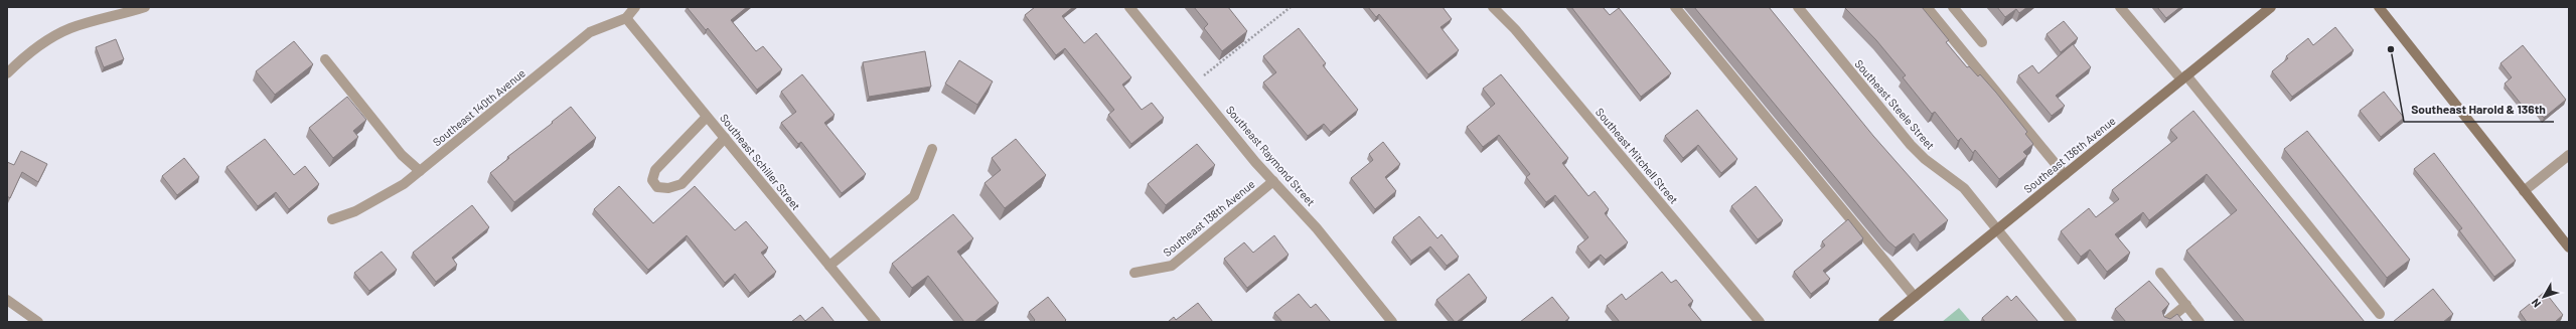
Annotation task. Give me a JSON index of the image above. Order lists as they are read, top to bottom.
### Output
{
  "streets": {
    "street": [
      "Southeast Steele Street",
      "Southeast 140th Avenue",
      "Southeast 136th Avenue",
      "Southeast Raymond Street",
      "Southeast Mitchell Street",
      "Southeast Schiller Street",
      "Southeast 138th Avenue"
    ]
  },
  "crossings": [
    ["Southeast Steele Street", "Southeast 136th Avenue"],
    ["Southeast 140th Avenue", "Southeast Schiller Street"],
    ["Southeast Raymond Street", "Southeast 138th Avenue"]
  ],
  "places": ["Southeast Harold & 136th"],
  "north": "bottom left"
}
